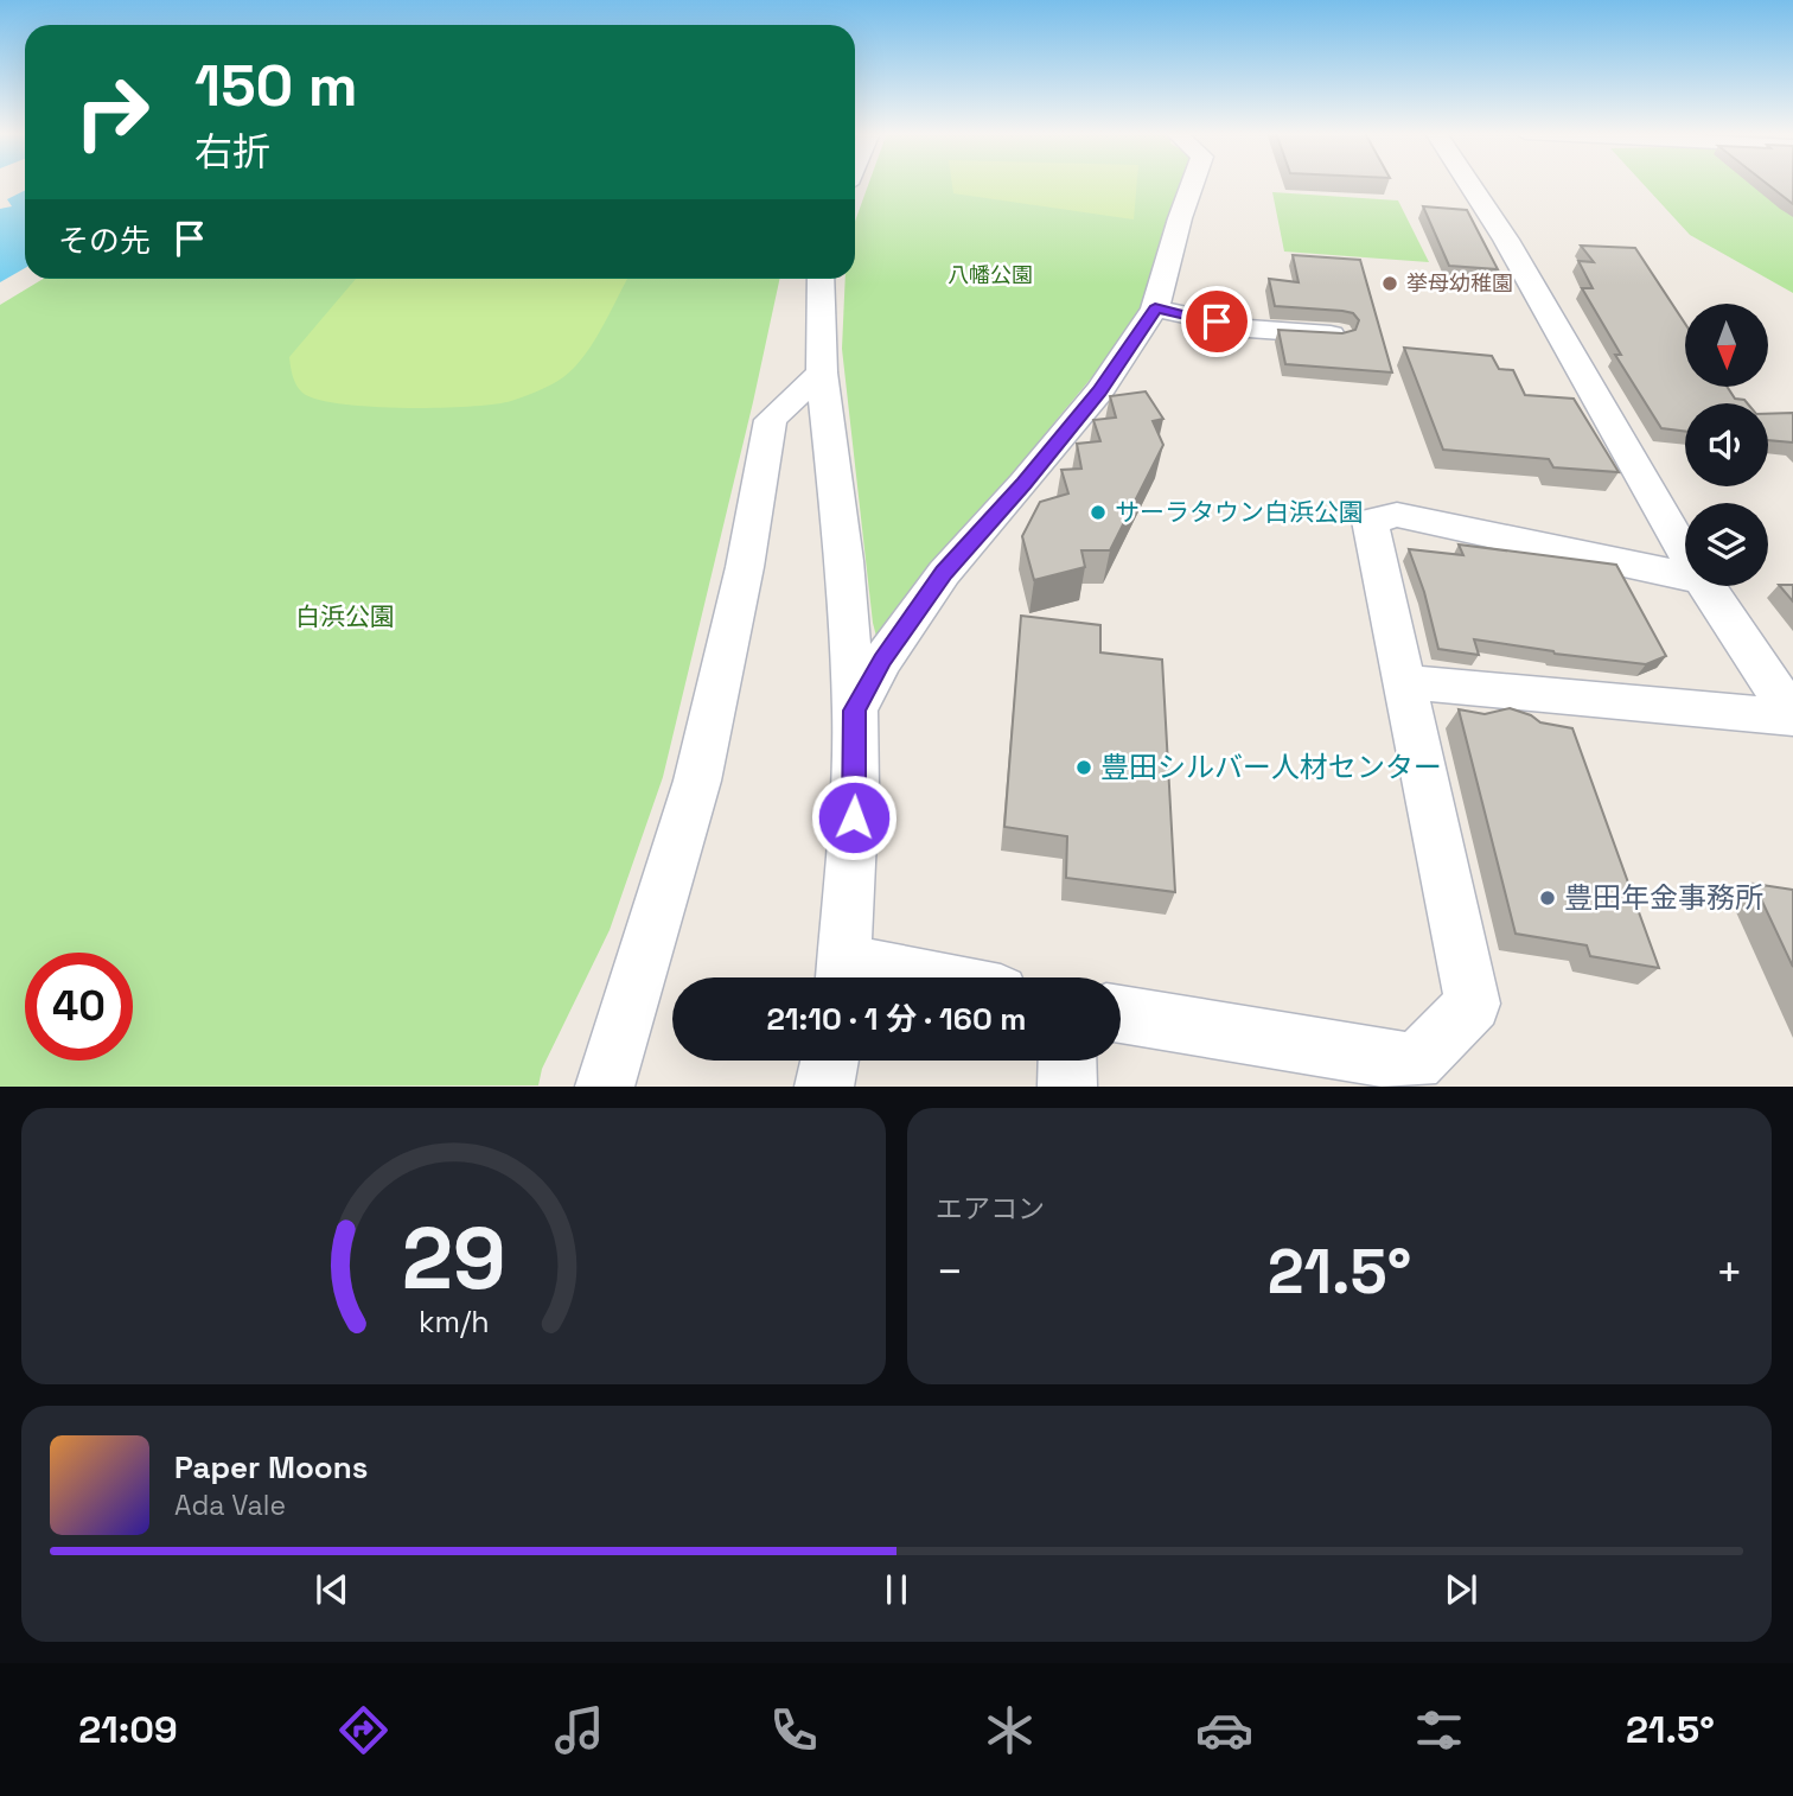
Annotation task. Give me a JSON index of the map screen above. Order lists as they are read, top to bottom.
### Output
{
  "parks": ["八幡公園", "白浜公園"],
  "places": [
    "挙母幼稚園",
    "サーラタウン白浜公園",
    "豊田シルバー人材センター",
    "豊田年金事務所"
  ],
  "north": "bottom",
  "page": {
    "turn": ["150 m", "右折"],
    "then": "その先",
    "limit": "40",
    "trip": "21:10 · 1 分 · 160 m",
    "tile": "エアコン",
    "heat": ["−", "21.5°", "+"],
    "song": ["Paper Moons", "Ada Vale"],
    "tabs": ["21:09", "21.5°"],
    "gauge": ["29", "km/h"]
  }
}
